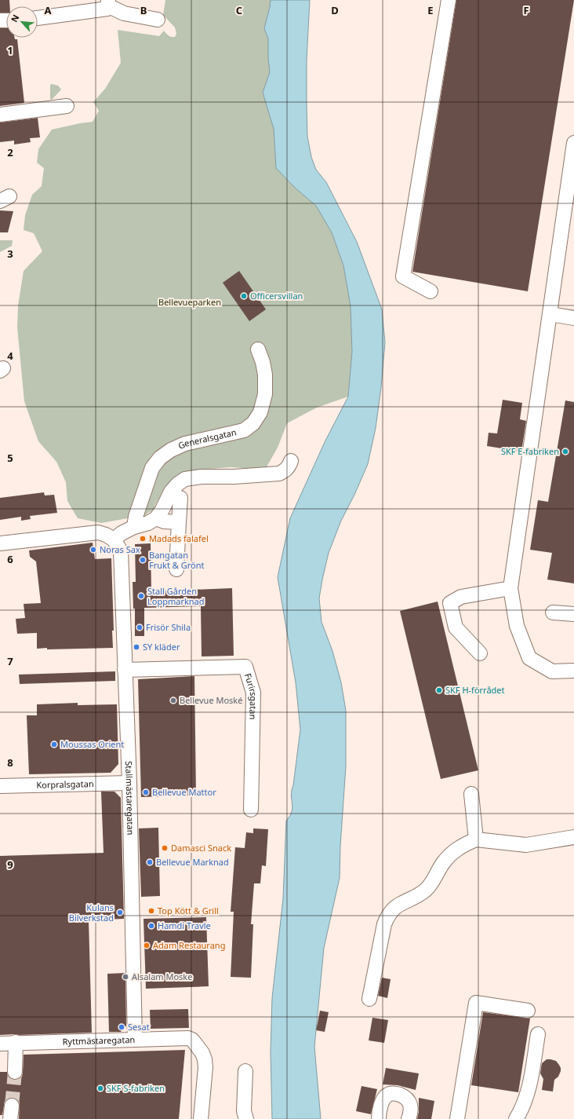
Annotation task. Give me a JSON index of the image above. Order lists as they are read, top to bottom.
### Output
{
  "streets": {
    "street": [
      "Generalsgatan",
      "Furirsgatan",
      "Korpralsgatan",
      "Stallmästaregatan",
      "Ryttmästaregatan"
    ]
  },
  "crossings": [
    ["Furirsgatan", "Stallmästaregatan"],
    ["Korpralsgatan", "Stallmästaregatan"],
    ["Stallmästaregatan", "Ryttmästaregatan"]
  ],
  "parks": ["Bellevueparken"],
  "places": [
    "Officersvillan",
    "SKF E-fabriken",
    "Madads falafel",
    "Noras Sax",
    "Bangatan Frukt & Grönt",
    "Stall Gården Loppmarknad",
    "Frisör Shila",
    "SY kläder",
    "SKF H-förrådet",
    "Bellevue Moské",
    "Moussas Orient",
    "Bellevue Mattor",
    "Damasci Snack",
    "Bellevue Marknad",
    "Top Kött & Grill",
    "Kulans Bilverkstad",
    "Hamdi Travle",
    "Adam Restaurang",
    "Alsalam Moske",
    "Sesat",
    "SKF S-fabriken"
  ],
  "north": "top left",
  "grid": {
    "columns": [
      "A",
      "B",
      "C",
      "D",
      "E",
      "F"
    ],
    "rows": [
      "1",
      "2",
      "3",
      "4",
      "5",
      "6",
      "7",
      "8",
      "9"
    ]
  }
}
